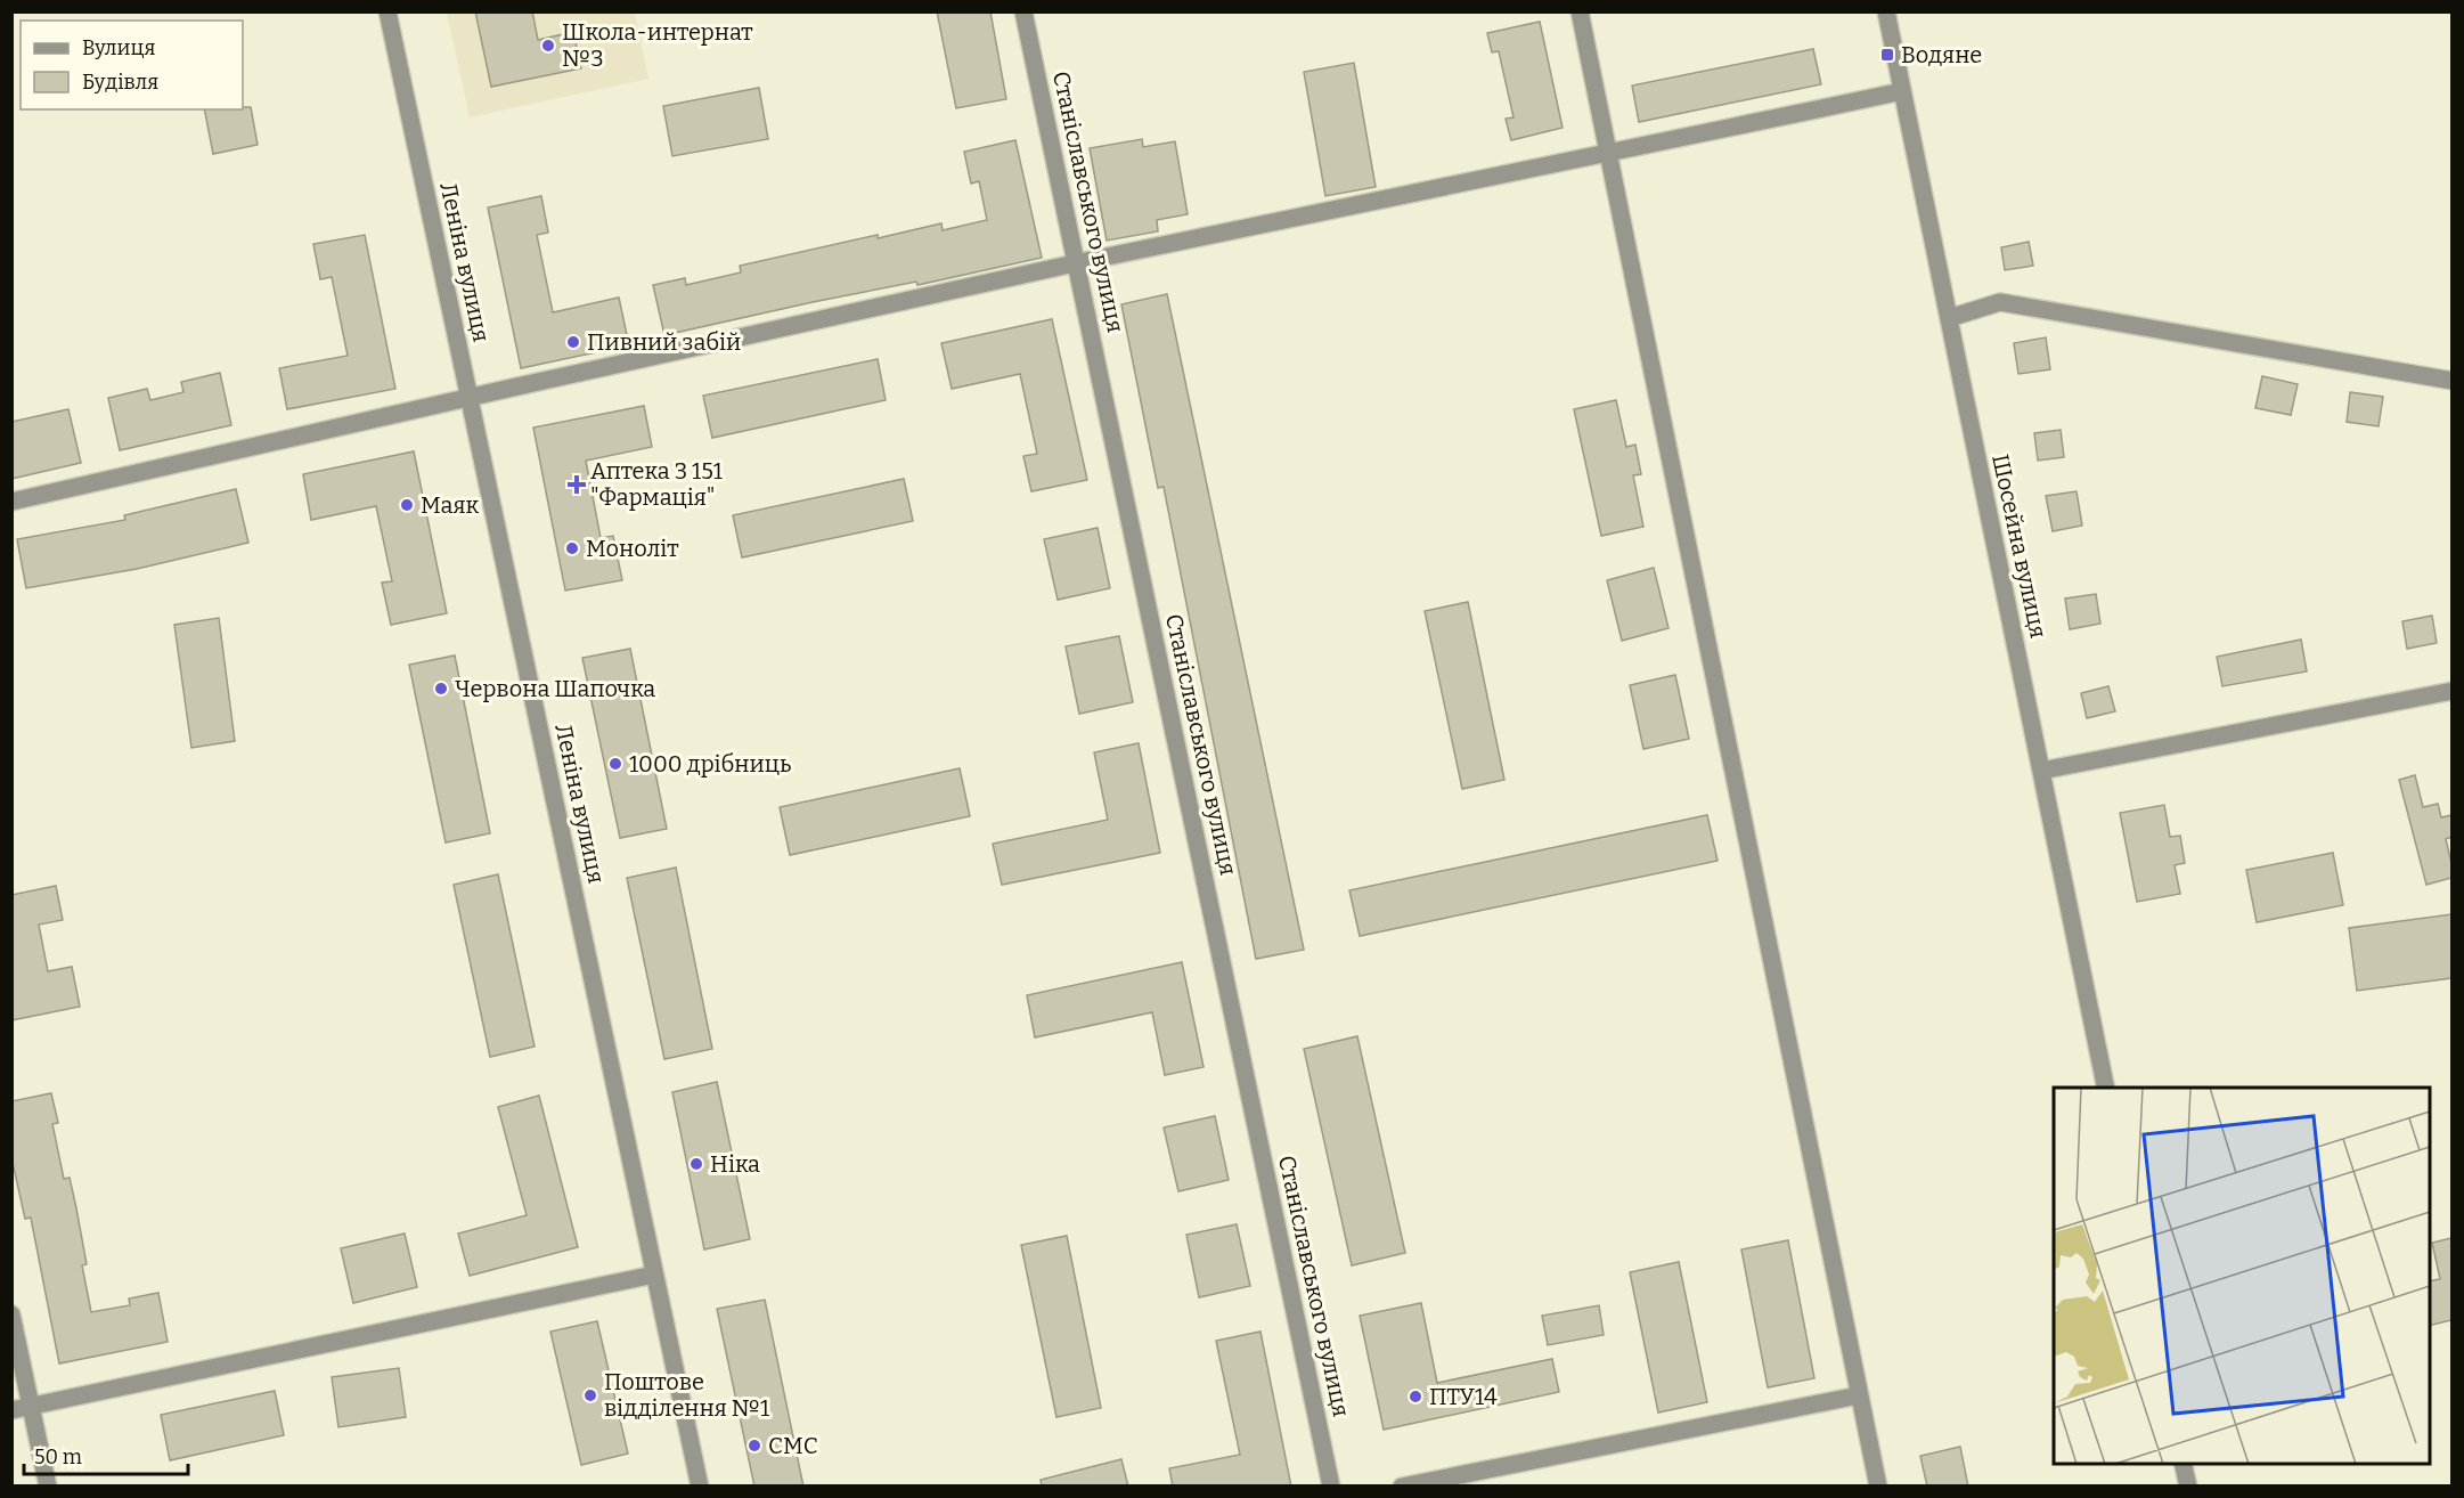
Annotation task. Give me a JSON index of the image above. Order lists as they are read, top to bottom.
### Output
{
  "streets": {
    "street": ["Станіславського вулиця", "Леніна вулиця", "Шосейна вулиця"]
  },
  "places": {
    "other": [
      "Школа-интернат №3",
      "Пивний забій",
      "Маяк",
      "Моноліт",
      "Червона Шапочка",
      "1000 дрібниць",
      "Ніка",
      "Поштове відділення №1",
      "ПТУ14",
      "СМС"
    ],
    "transit": ["Водяне"],
    "health": ["Аптека 3 151 \"Фармація\""]
  },
  "legend": ["Вулиця", "Будівля"],
  "scale_bar": "50 m"
}
